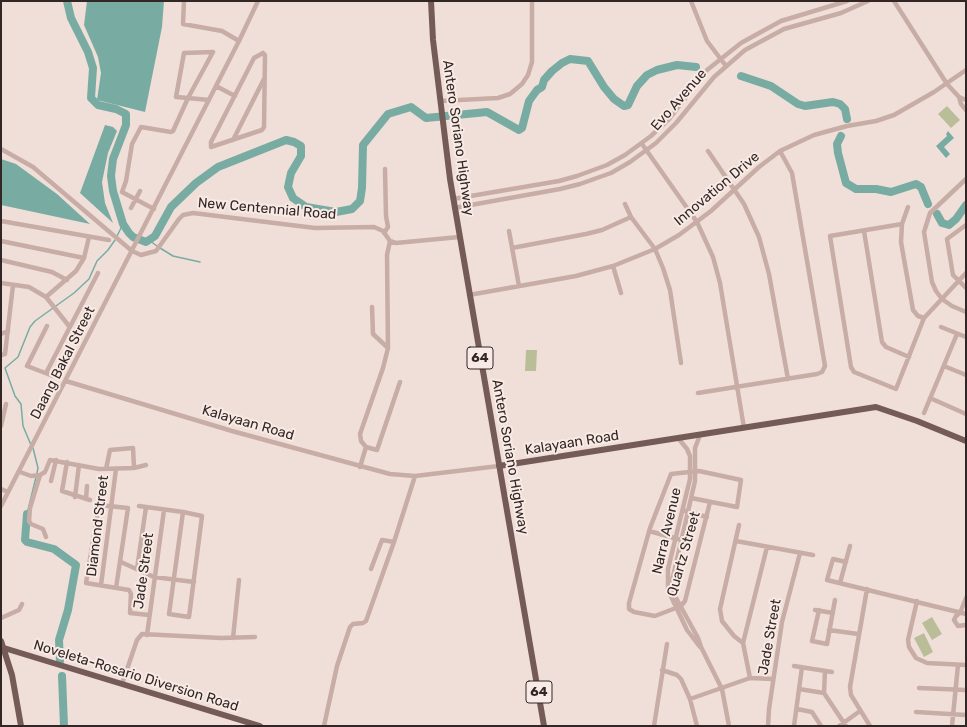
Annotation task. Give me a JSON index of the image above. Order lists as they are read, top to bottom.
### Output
{
  "streets": {
    "main road": [
      "Antero Soriano Highway",
      "64",
      "Kalayaan Road",
      "Noveleta-Rosario Diversion Road"
    ],
    "street": [
      "Evo Avenue",
      "Innovation Drive",
      "New Centennial Road",
      "Daang Bakal Street",
      "Diamond Street",
      "Narra Avenue",
      "Quartz Street",
      "Jade Street"
    ]
  },
  "crossings": [
    ["Evo Avenue", "Antero Soriano Highway"],
    ["Antero Soriano Highway", "Innovation Drive"],
    ["Antero Soriano Highway", "Kalayaan Road"],
    ["New Centennial Road", "Daang Bakal Street"],
    ["Daang Bakal Street", "Kalayaan Road"],
    ["Kalayaan Road", "Narra Avenue"],
    ["Narra Avenue", "Quartz Street"]
  ]
}
